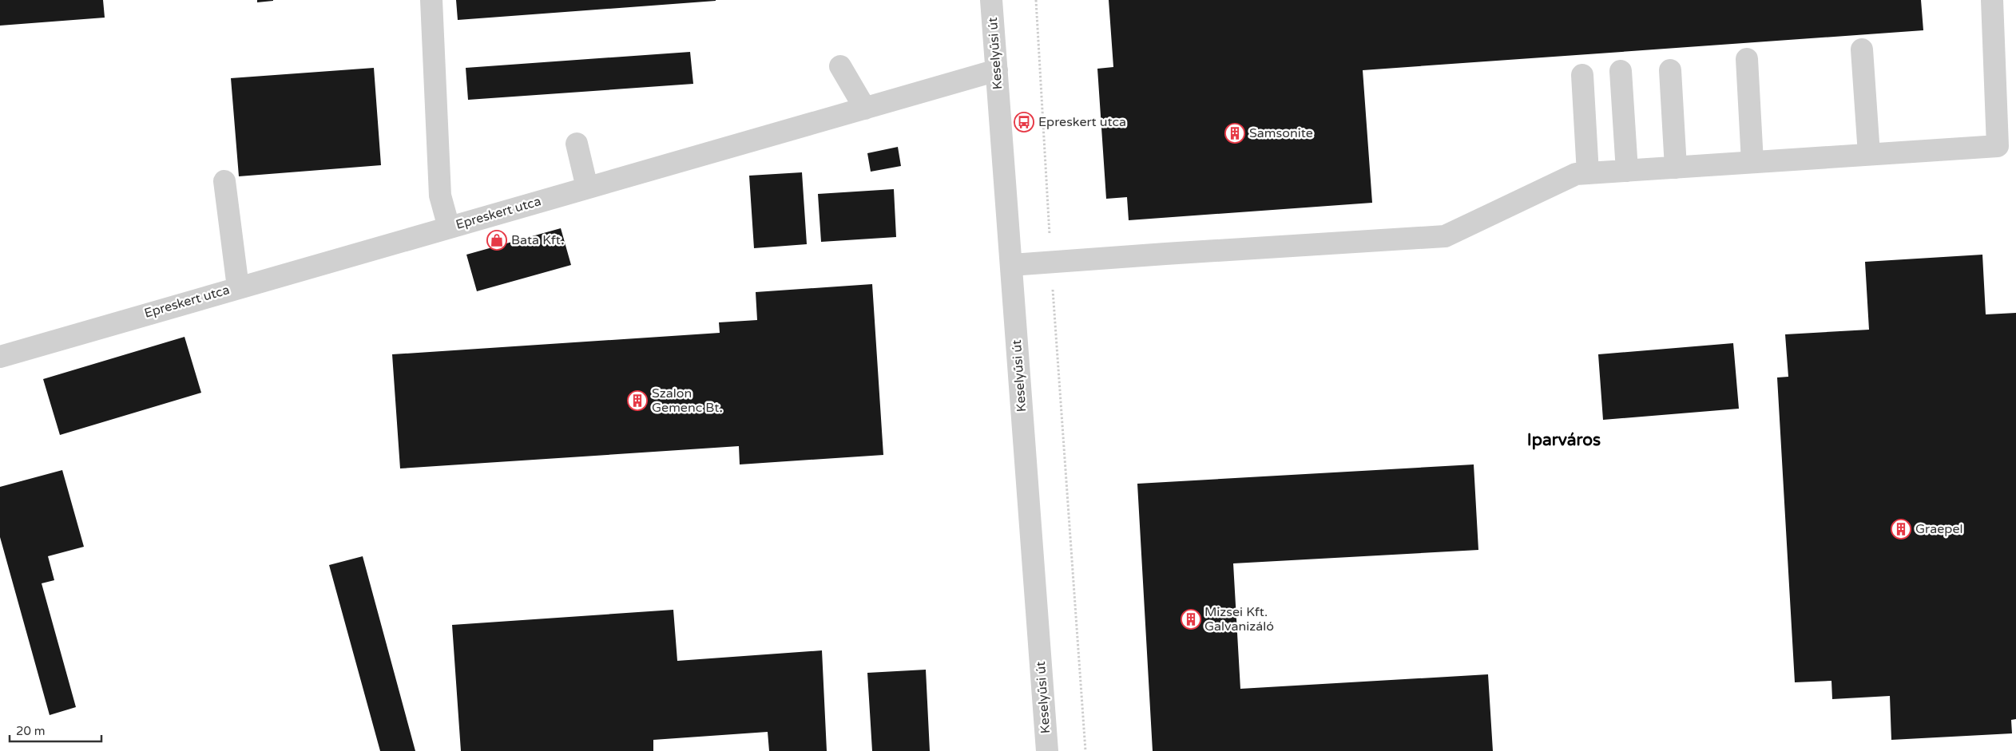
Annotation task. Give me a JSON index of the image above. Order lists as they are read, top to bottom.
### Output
{
  "streets": {
    "street": ["Keselyűsi út", "Epreskert utca"]
  },
  "crossings": [
    ["Keselyűsi út", "Epreskert utca"]
  ],
  "districts": ["Iparváros"],
  "places": {
    "bus stop": ["Epreskert utca"],
    "building": [
      "Samsonite",
      "Szalon Gemenc Bt.",
      "Graepel",
      "Mizsei Kft. Galvanizáló"
    ],
    "shop": ["Bata Kft."]
  },
  "scale_bar": "20 m"
}
